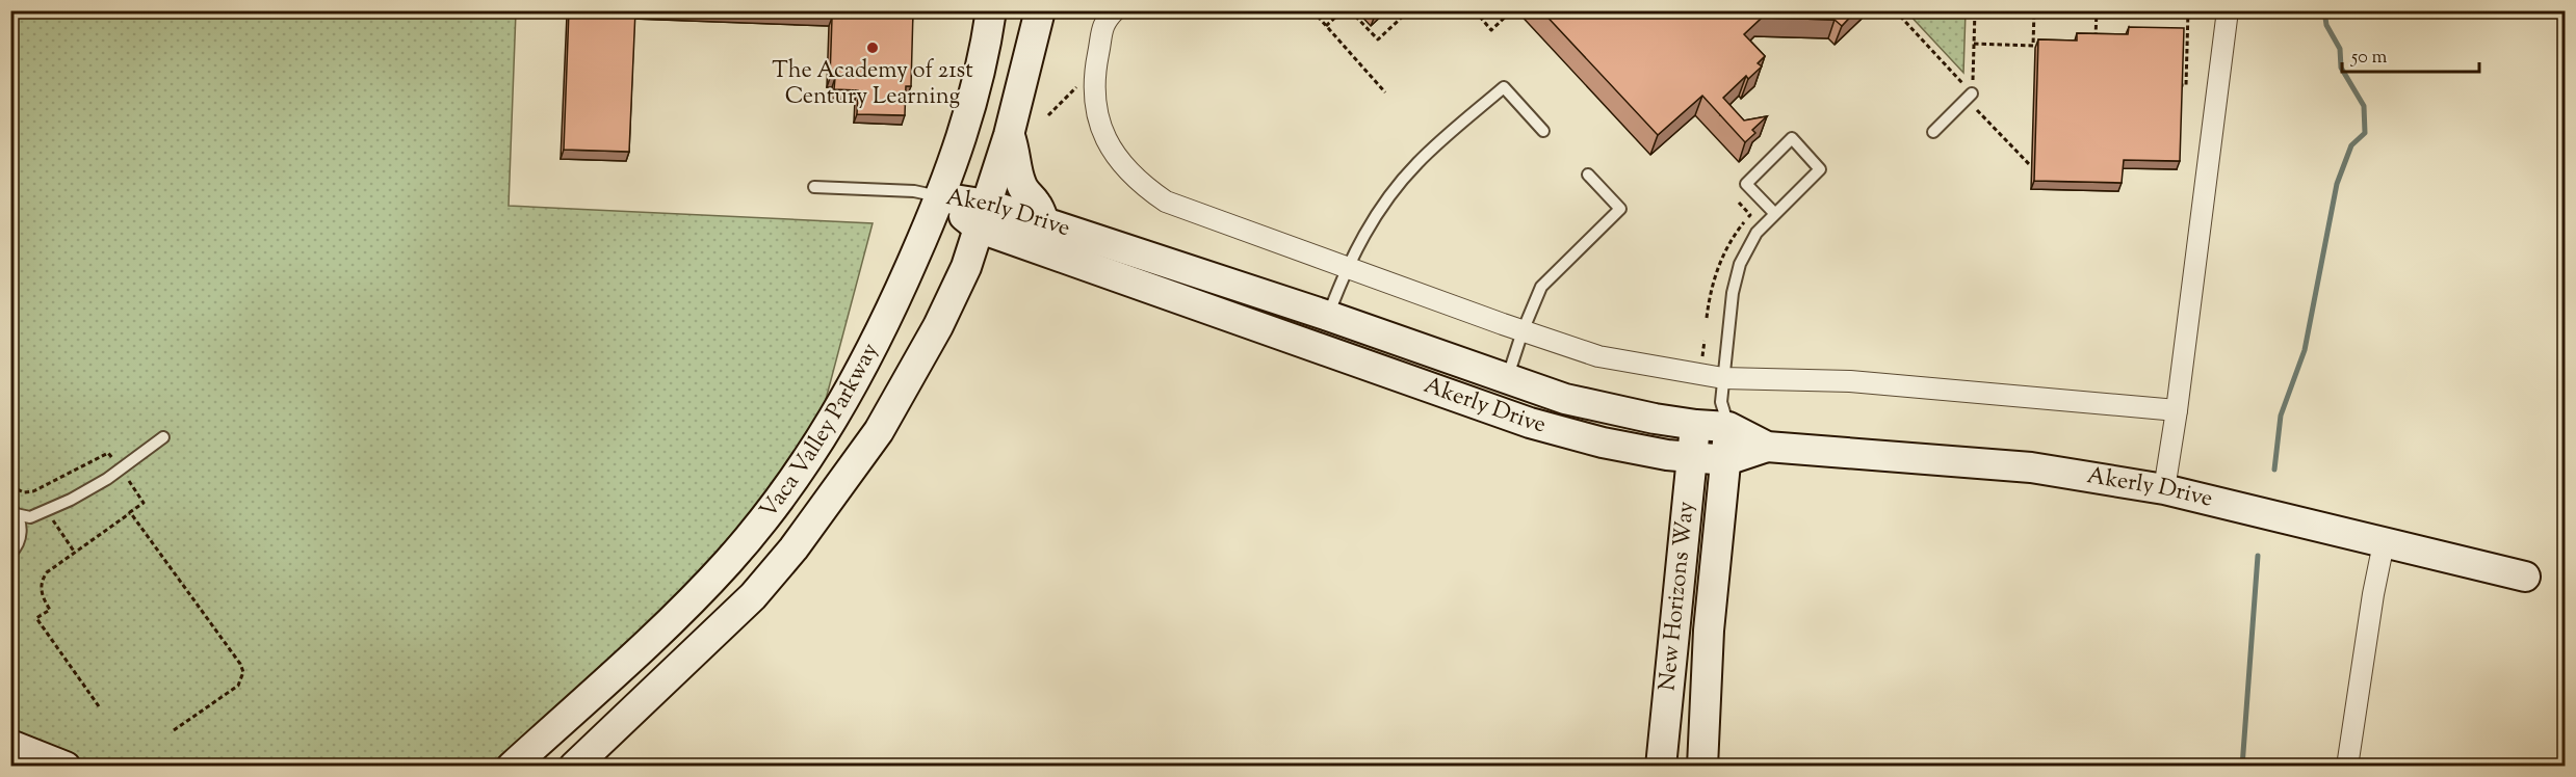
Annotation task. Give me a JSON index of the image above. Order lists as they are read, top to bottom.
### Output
{
  "streets": {
    "street": ["Akerly Drive", "Vaca Valley Parkway", "New Horizons Way"]
  },
  "crossings": [
    ["Akerly Drive", "Vaca Valley Parkway"],
    ["Akerly Drive", "New Horizons Way"]
  ],
  "places": ["The Academy of 21st Century Learning"],
  "scale_bar": "50 m"
}
